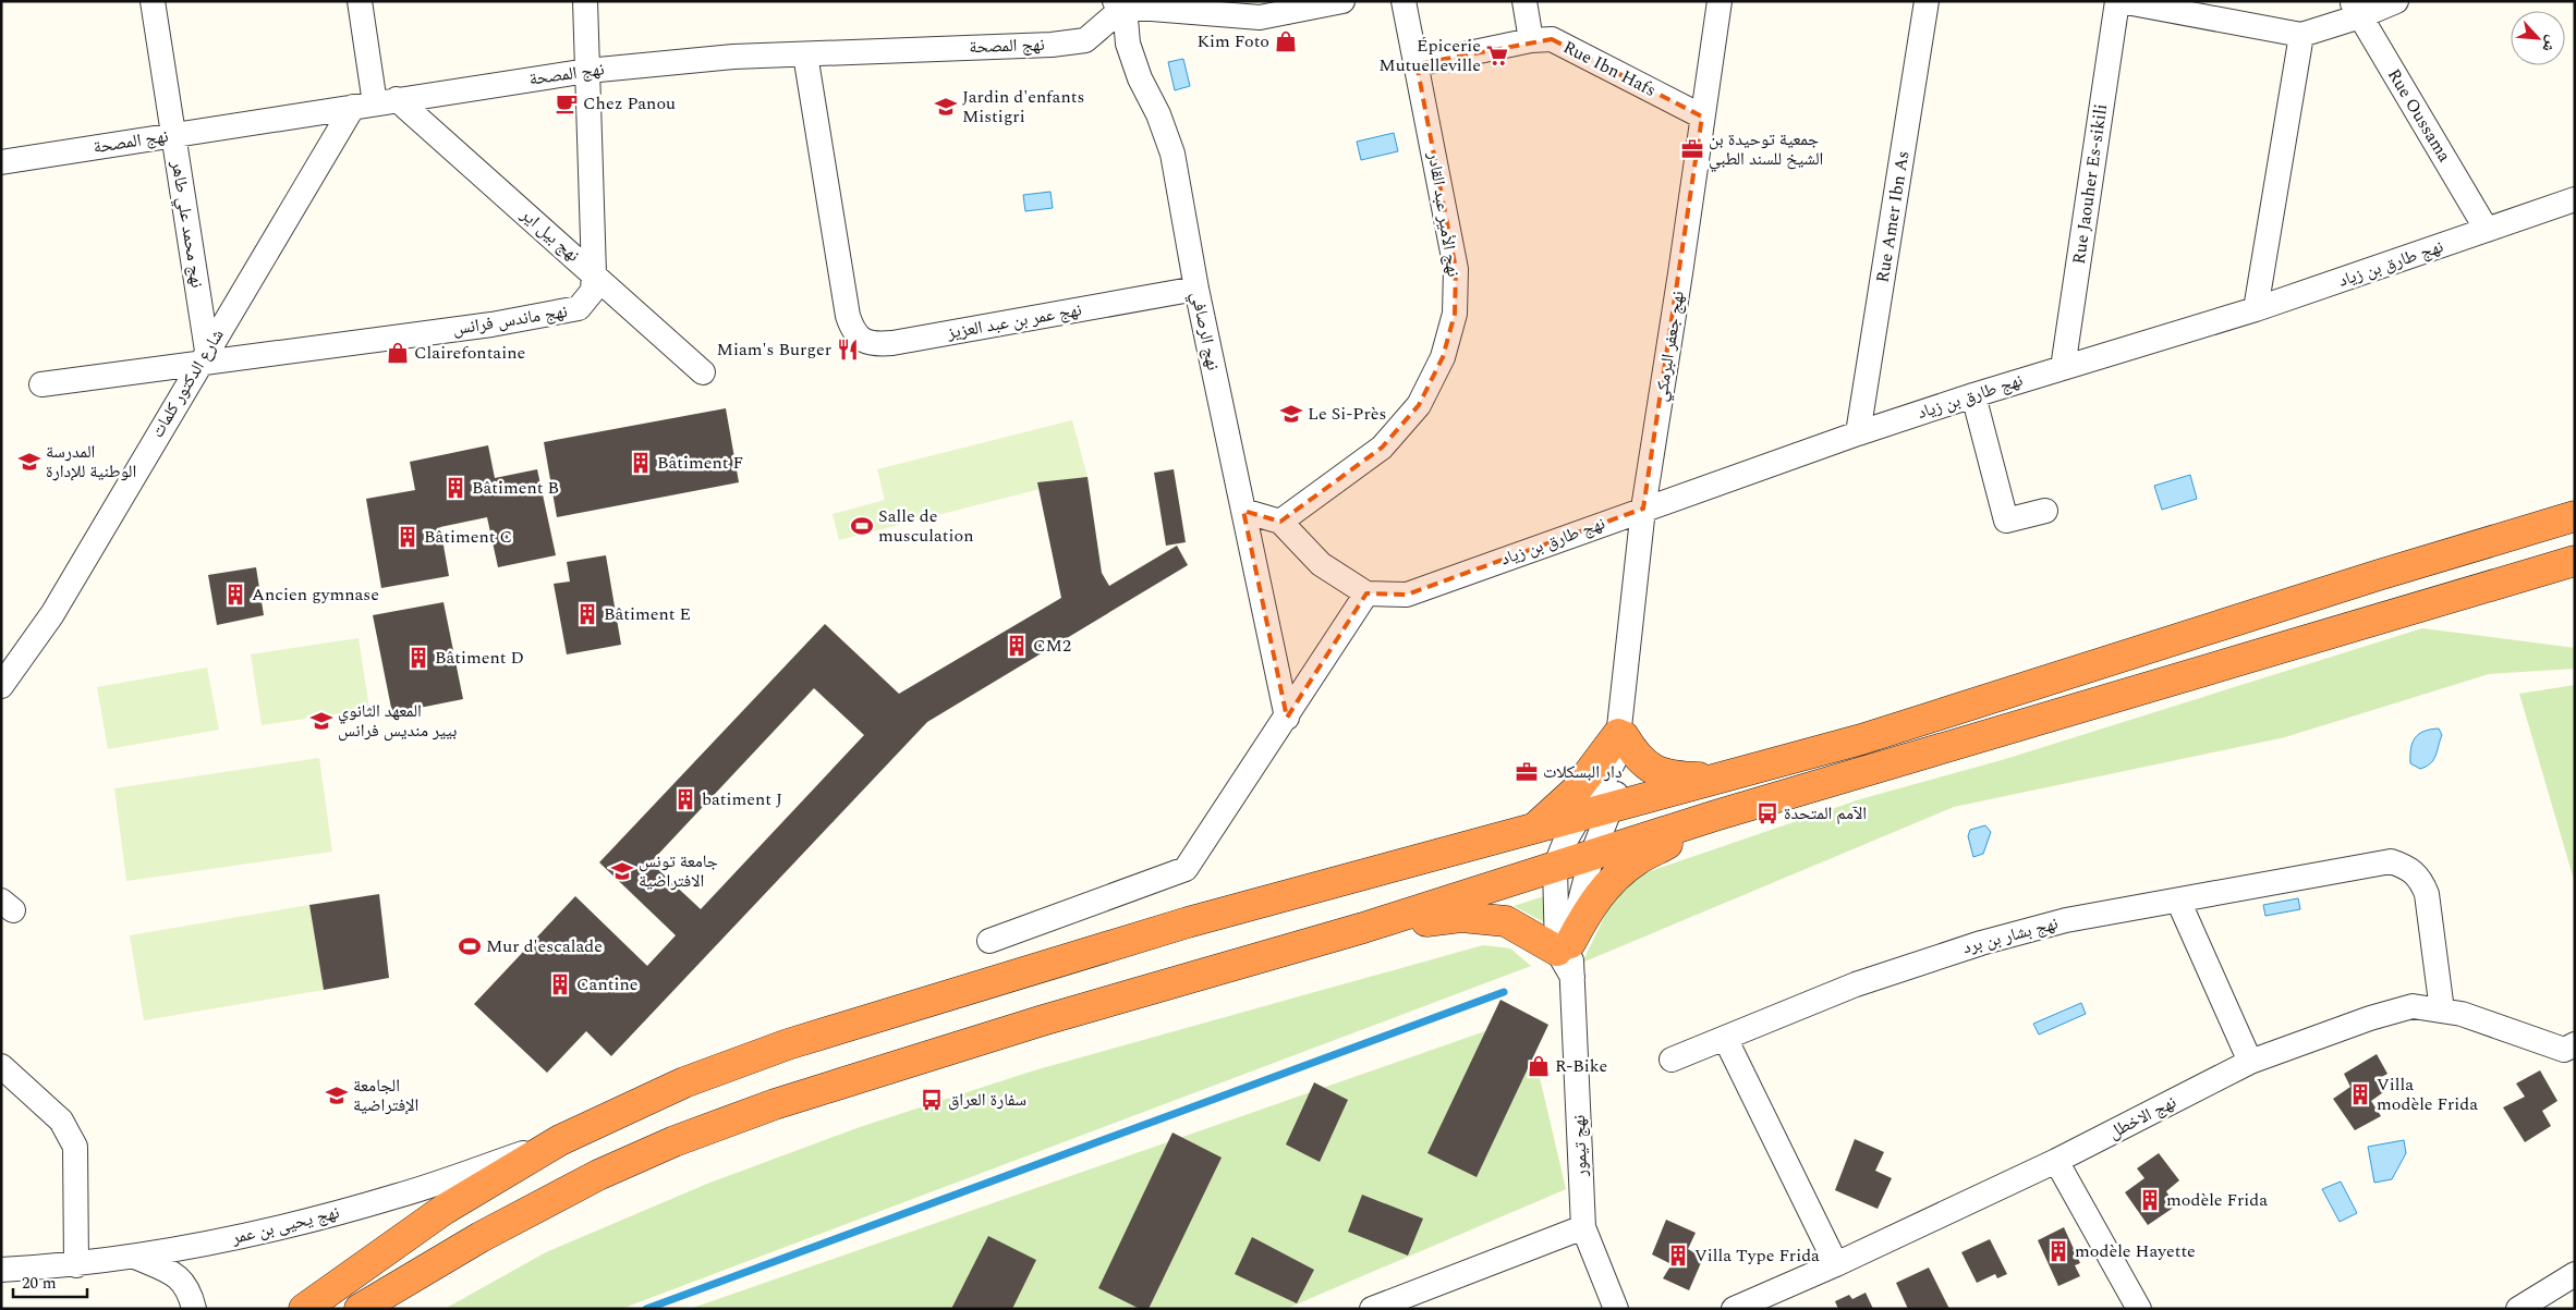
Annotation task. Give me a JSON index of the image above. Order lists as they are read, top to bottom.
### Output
{
  "streets": {
    "street": [
      "نهج المصحة",
      "Rue Ibn Hafs",
      "Rue Oussama",
      "Rue Jaouher Es-sikili",
      "نهج الأمير عبد القادر",
      "Rue Amer Ibn As",
      "نهج محمد علي طاهر",
      "نهج بيل اير",
      "نهج طارق بن زياد",
      "نهج ماندس فرانس",
      "نهج عمر بن عبد العزيز",
      "نهج الرصافي",
      "نهج جعفر البرمكي",
      "شارع الدكتور كلمات",
      "نهج بشار بن برد",
      "نهج الاخطل",
      "نهج تيمور",
      "نهج يحيى بن عمر"
    ]
  },
  "crossings": [
    ["نهج المصحة", "نهج محمد علي طاهر"],
    ["نهج المصحة", "نهج بيل اير"],
    ["نهج المصحة", "نهج ماندس فرانس"],
    ["نهج المصحة", "نهج عمر بن عبد العزيز"],
    ["نهج المصحة", "نهج الرصافي"],
    ["نهج المصحة", "شارع الدكتور كلمات"],
    ["Rue Ibn Hafs", "نهج الأمير عبد القادر"],
    ["Rue Ibn Hafs", "نهج جعفر البرمكي"],
    ["Rue Oussama", "نهج طارق بن زياد"],
    ["Rue Jaouher Es-sikili", "نهج طارق بن زياد"],
    ["Rue Amer Ibn As", "نهج طارق بن زياد"],
    ["نهج محمد علي طاهر", "نهج ماندس فرانس"],
    ["نهج محمد علي طاهر", "شارع الدكتور كلمات"],
    ["نهج بيل اير", "نهج ماندس فرانس"],
    ["نهج بيل اير", "شارع الدكتور كلمات"],
    ["نهج طارق بن زياد", "نهج جعفر البرمكي"],
    ["نهج ماندس فرانس", "شارع الدكتور كلمات"],
    ["نهج عمر بن عبد العزيز", "نهج الرصافي"],
    ["نهج بشار بن برد", "نهج الاخطل"]
  ],
  "places": {
    "shop": ["Kim Foto", "Clairefontaine", "R-Bike"],
    "supermarket": ["Épicerie Mutuelleville"],
    "cafe": ["Chez Panou"],
    "school or university": [
      "Jardin d'enfants Mistigri",
      "Le Si-Près",
      "المدرسة الوطنية للإدارة",
      "المعهد الثانوي بيير منديس فرانس",
      "جامعة تونس الافتراضية",
      "الجامعة الإفتراضية"
    ],
    "office": ["جمعية توحيدة بن الشيخ للسند الطبي", "دار البسكلات"],
    "restaurant": ["Miam's Burger"],
    "building": [
      "Bâtiment F",
      "Bâtiment B",
      "Bâtiment C",
      "Ancien gymnase",
      "Bâtiment E",
      "CM2",
      "Bâtiment D",
      "batiment J",
      "Cantine",
      "Villa modèle Frida",
      "modèle Frida",
      "modèle Hayette",
      "Villa Type Frida"
    ],
    "sports": ["Salle de musculation", "Mur d'escalade"],
    "bus stop": ["الآمم المتحدة", "سفارة العراق"]
  },
  "scale_bar": "20 m",
  "north": "bottom right"
}
